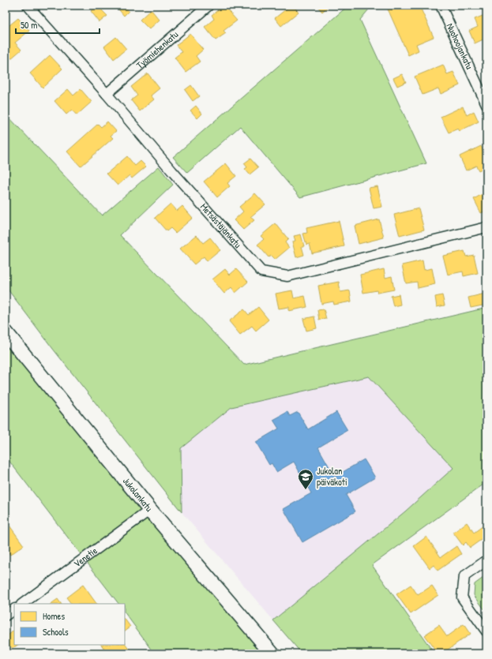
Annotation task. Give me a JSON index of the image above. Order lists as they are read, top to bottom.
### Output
{
  "streets": {
    "main road": ["Jukolankatu"],
    "street": [
      "Nuohoojankatu",
      "Työmiehenkatu",
      "Metsästäjänkatu",
      "Venetie"
    ]
  },
  "crossings": [
    ["Työmiehenkatu", "Metsästäjänkatu"],
    ["Jukolankatu", "Venetie"]
  ],
  "places": {
    "school or university": ["Jukolan päiväkoti"]
  },
  "legend": ["Homes", "Schools"],
  "scale_bar": "50 m"
}
